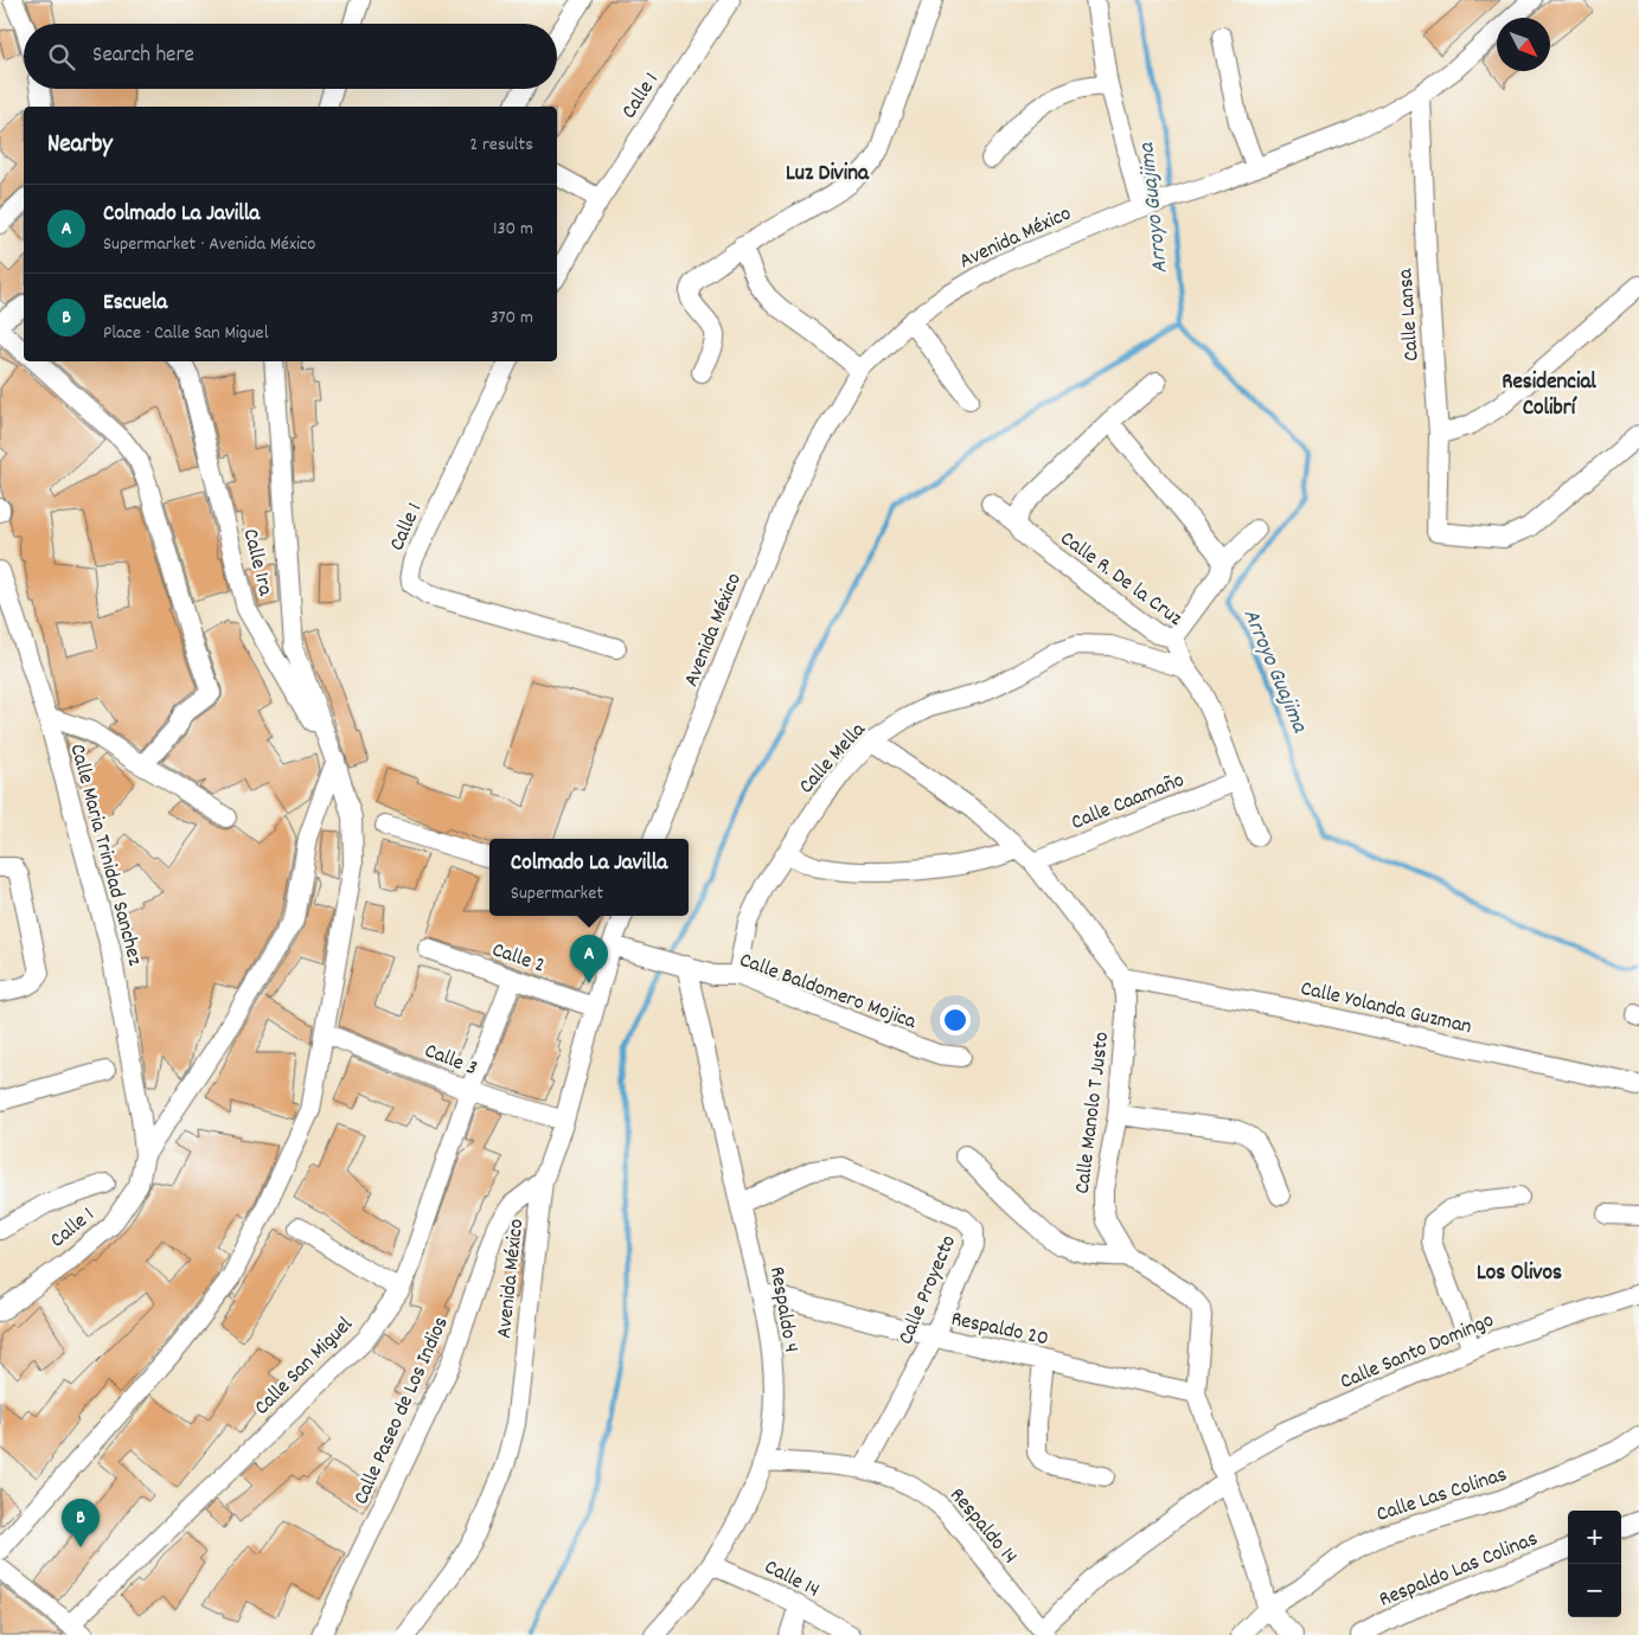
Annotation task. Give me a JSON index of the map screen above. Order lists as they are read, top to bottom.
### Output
{
  "streets": {
    "street": [
      "Calle 1",
      "Avenida México",
      "Calle Lansa",
      "Calle 1ra",
      "Calle R. De la Cruz",
      "Calle Mella",
      "Calle Caamaño",
      "Calle Maria Trinidad Sanchez",
      "Calle 2",
      "Calle Baldomero Mojica",
      "Calle Yolanda Guzman",
      "Calle 3",
      "Calle Manolo T Justo",
      "Calle Proyecto",
      "Respaldo 4",
      "Respaldo 20",
      "Calle Santo Domingo",
      "Calle San Miguel",
      "Calle Paseo de Los Indios",
      "Calle Las Colinas",
      "Respaldo 14",
      "Respaldo Las Colinas",
      "Calle 14"
    ]
  },
  "crossings": [
    ["Calle 1", "Calle Maria Trinidad Sanchez"],
    ["Avenida México", "Calle Lansa"],
    ["Avenida México", "Calle 2"],
    ["Avenida México", "Calle Baldomero Mojica"],
    ["Avenida México", "Calle 3"],
    ["Avenida México", "Calle Paseo de Los Indios"],
    ["Calle R. De la Cruz", "Calle Mella"],
    ["Calle R. De la Cruz", "Calle Caamaño"],
    ["Calle Mella", "Calle Baldomero Mojica"],
    ["Calle 2", "Calle San Miguel"],
    ["Calle Baldomero Mojica", "Respaldo 4"],
    ["Calle Yolanda Guzman", "Calle Manolo T Justo"],
    ["Calle 3", "Calle San Miguel"],
    ["Calle Manolo T Justo", "Respaldo 20"],
    ["Calle Manolo T Justo", "Calle Santo Domingo"],
    ["Calle Manolo T Justo", "Calle Las Colinas"],
    ["Calle Proyecto", "Respaldo 4"],
    ["Calle Proyecto", "Respaldo 20"],
    ["Calle Proyecto", "Respaldo 14"],
    ["Respaldo 4", "Respaldo 20"],
    ["Respaldo 4", "Respaldo 14"],
    ["Respaldo 4", "Calle 14"],
    ["Calle Santo Domingo", "Respaldo 14"]
  ],
  "districts": ["Luz Divina", "Residencial Colibrí", "Los Olivos"],
  "water": ["Arroyo Guajima"],
  "north": "bottom right",
  "page": {
    "search": "Search here",
    "heading": ["Nearby", "2 results"],
    "list": [
      {
        "mark": "A",
        "name": "Colmado La Javilla",
        "note": "Supermarket · Avenida México",
        "value": "130 m"
      },
      {
        "mark": "B",
        "name": "Escuela",
        "note": "Place · Calle San Miguel",
        "value": "370 m"
      }
    ],
    "popup": ["Colmado La Javilla", "Supermarket"],
    "pins": ["A", "B"],
    "map_buttons": ["+", "−"]
  }
}
